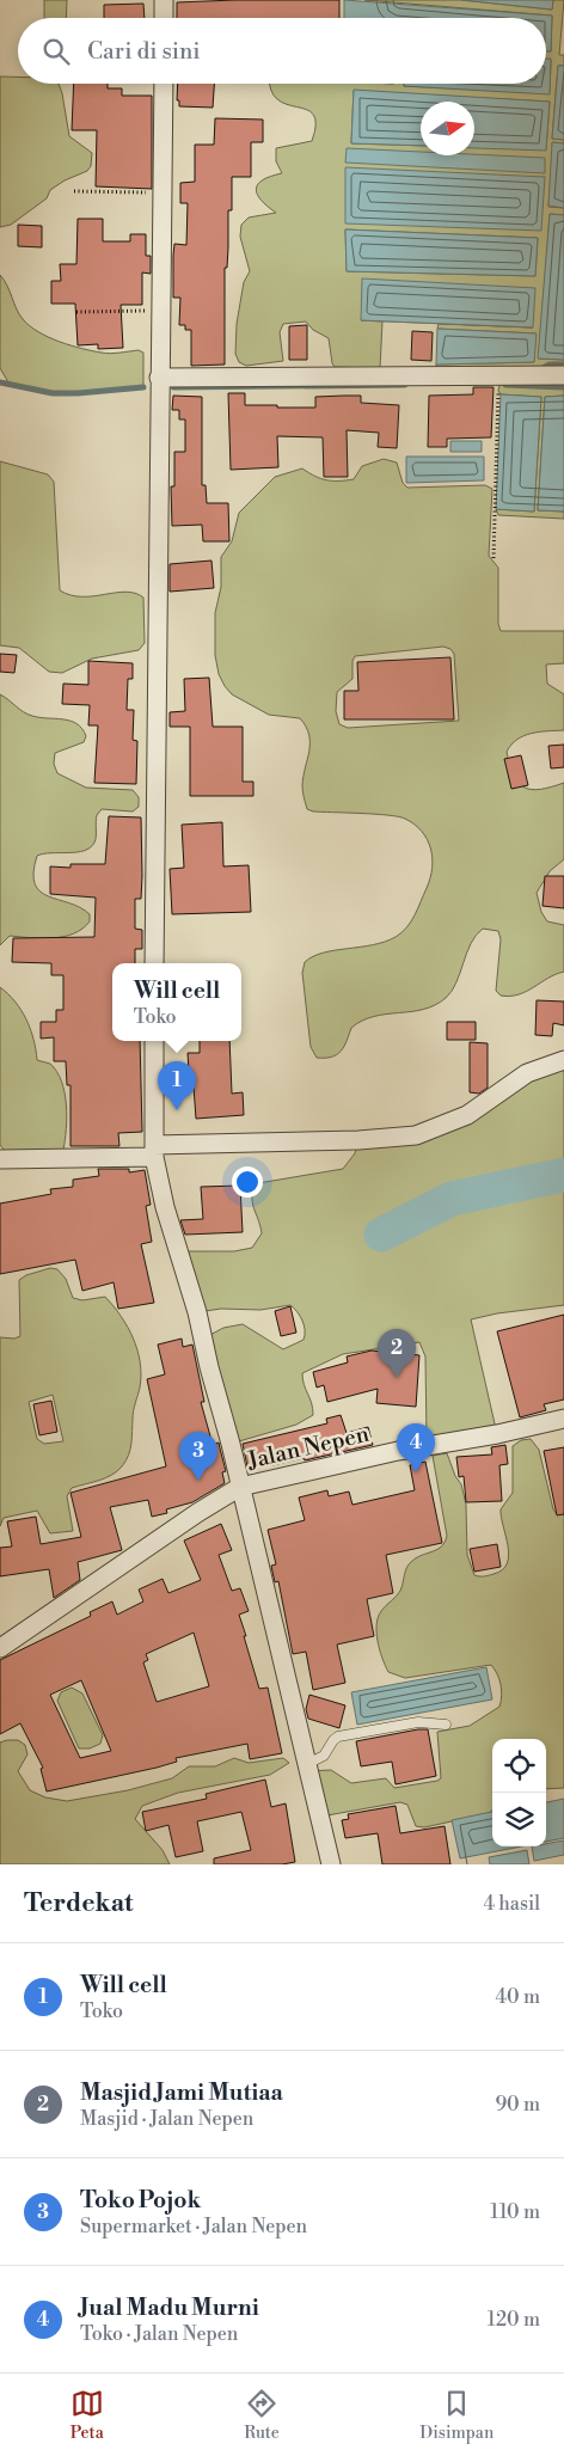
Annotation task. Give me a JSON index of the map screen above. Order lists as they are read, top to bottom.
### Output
{
  "streets": {
    "street": ["Jalan Nepen"]
  },
  "north": "right",
  "page": {
    "search": "Cari di sini",
    "popup": ["Will cell", "Toko"],
    "pins": [
      "1",
      "2",
      "4",
      "3"
    ],
    "heading": ["Terdekat", "4 hasil"],
    "list": [
      {
        "mark": "1",
        "name": "Will cell",
        "note": "Toko",
        "value": "40 m"
      },
      {
        "mark": "2",
        "name": "Masjid Jami Mutiaa",
        "note": "Masjid · Jalan Nepen",
        "value": "90 m"
      },
      {
        "mark": "3",
        "name": "Toko Pojok",
        "note": "Supermarket · Jalan Nepen",
        "value": "110 m"
      },
      {
        "mark": "4",
        "name": "Jual Madu Murni",
        "note": "Toko · Jalan Nepen",
        "value": "120 m"
      }
    ],
    "nav": ["Peta", "Rute", "Disimpan"]
  }
}
